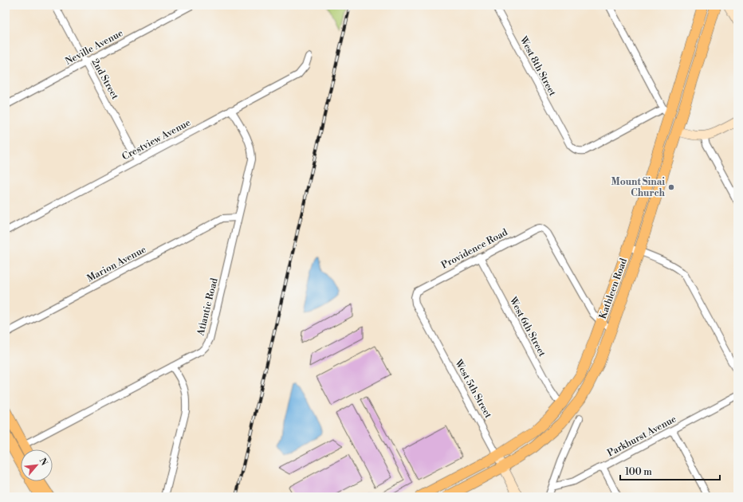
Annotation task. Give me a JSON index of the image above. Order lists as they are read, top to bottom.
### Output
{
  "streets": {
    "main road": ["Kathleen Road"],
    "street": [
      "Neville Avenue",
      "West 8th Street",
      "2nd Street",
      "Crestview Avenue",
      "Providence Road",
      "Marion Avenue",
      "Atlantic Road",
      "West 6th Street",
      "West 5th Street",
      "Parkhurst Avenue"
    ]
  },
  "crossings": [
    ["Neville Avenue", "2nd Street"],
    ["2nd Street", "Crestview Avenue"],
    ["Crestview Avenue", "Atlantic Road"],
    ["Providence Road", "Kathleen Road"],
    ["Providence Road", "West 6th Street"],
    ["Providence Road", "West 5th Street"],
    ["Marion Avenue", "Atlantic Road"],
    ["Kathleen Road", "West 6th Street"],
    ["Kathleen Road", "West 5th Street"]
  ],
  "places": ["Mount Sinai Church"],
  "scale_bar": "100 m",
  "north": "top right"
}
